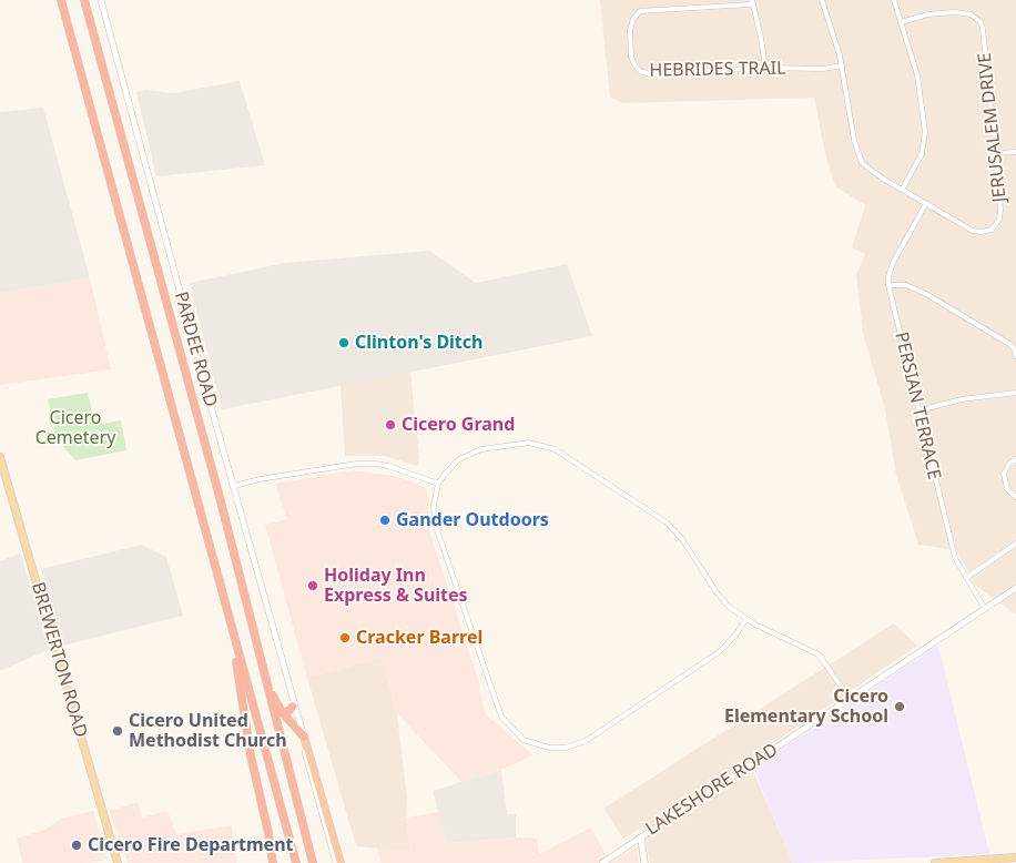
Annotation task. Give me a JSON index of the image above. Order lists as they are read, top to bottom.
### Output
{
  "streets": {
    "highway": ["PARDEE ROAD"],
    "main road": ["BREWERTON ROAD"],
    "street": [
      "HEBRIDES TRAIL",
      "JERUSALEM DRIVE",
      "PERSIAN TERRACE",
      "LAKESHORE ROAD"
    ]
  },
  "crossings": [
    ["HEBRIDES TRAIL", "JERUSALEM DRIVE"],
    ["JERUSALEM DRIVE", "PERSIAN TERRACE"],
    ["PERSIAN TERRACE", "LAKESHORE ROAD"]
  ],
  "parks": ["Cicero Cemetery"],
  "places": [
    "Clinton's Ditch",
    "Cicero Grand",
    "Gander Outdoors",
    "Holiday Inn Express & Suites",
    "Cracker Barrel",
    "Cicero Elementary School",
    "Cicero United Methodist Church",
    "Cicero Fire Department"
  ]
}
